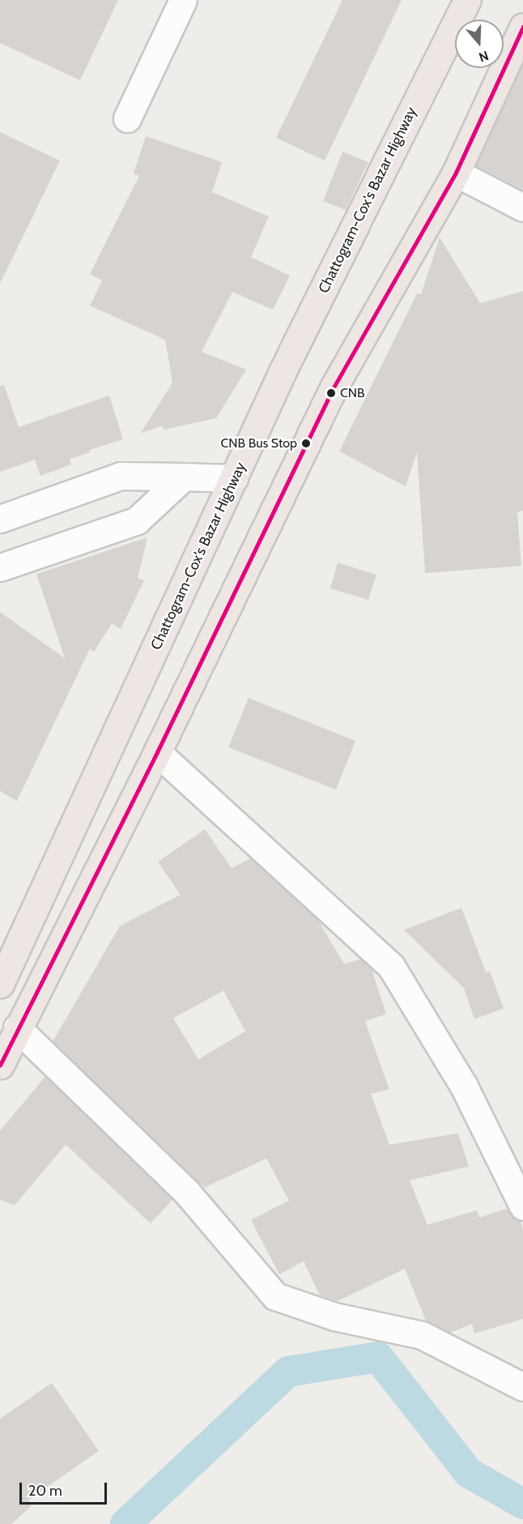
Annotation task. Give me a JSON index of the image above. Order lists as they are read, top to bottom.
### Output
{
  "streets": {
    "highway": ["Chattogram-Cox's Bazar Highway"]
  },
  "places": ["CNB", "CNB Bus Stop"],
  "scale_bar": "20 m",
  "north": "bottom"
}
